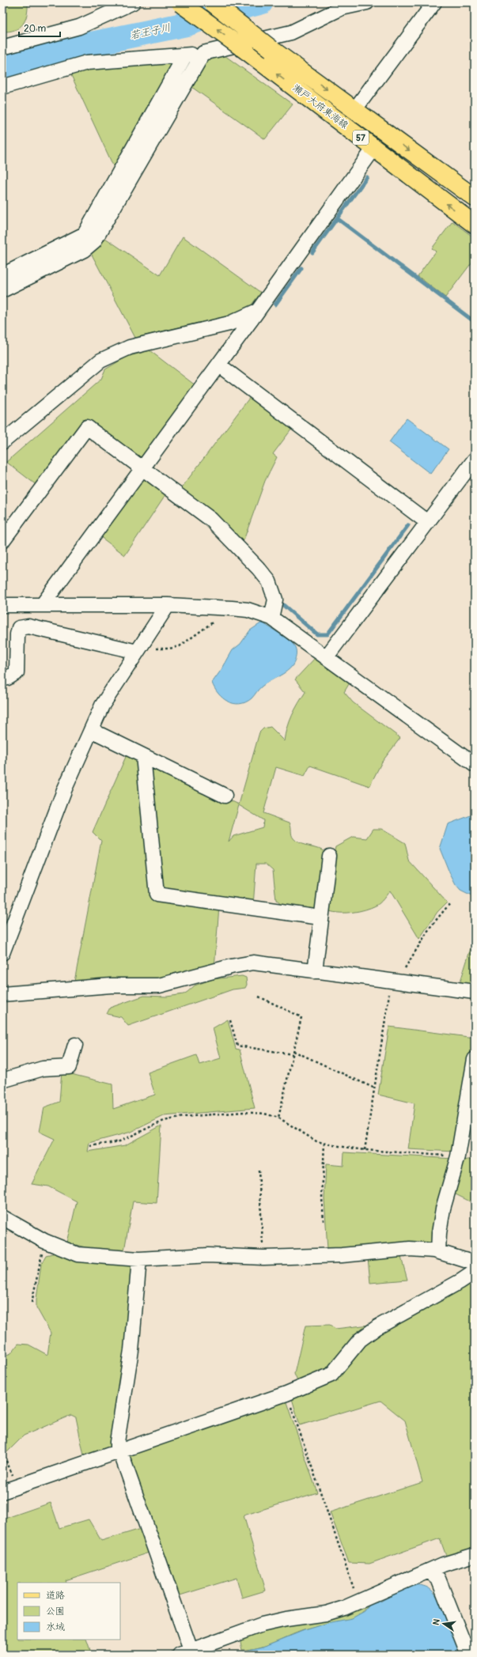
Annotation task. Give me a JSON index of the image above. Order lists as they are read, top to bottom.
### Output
{
  "streets": {
    "main road": ["瀬戸大府東海線", "57"]
  },
  "water": ["若王子川"],
  "legend": ["道路", "公園", "水域"],
  "scale_bar": "20 m",
  "north": "left"
}
